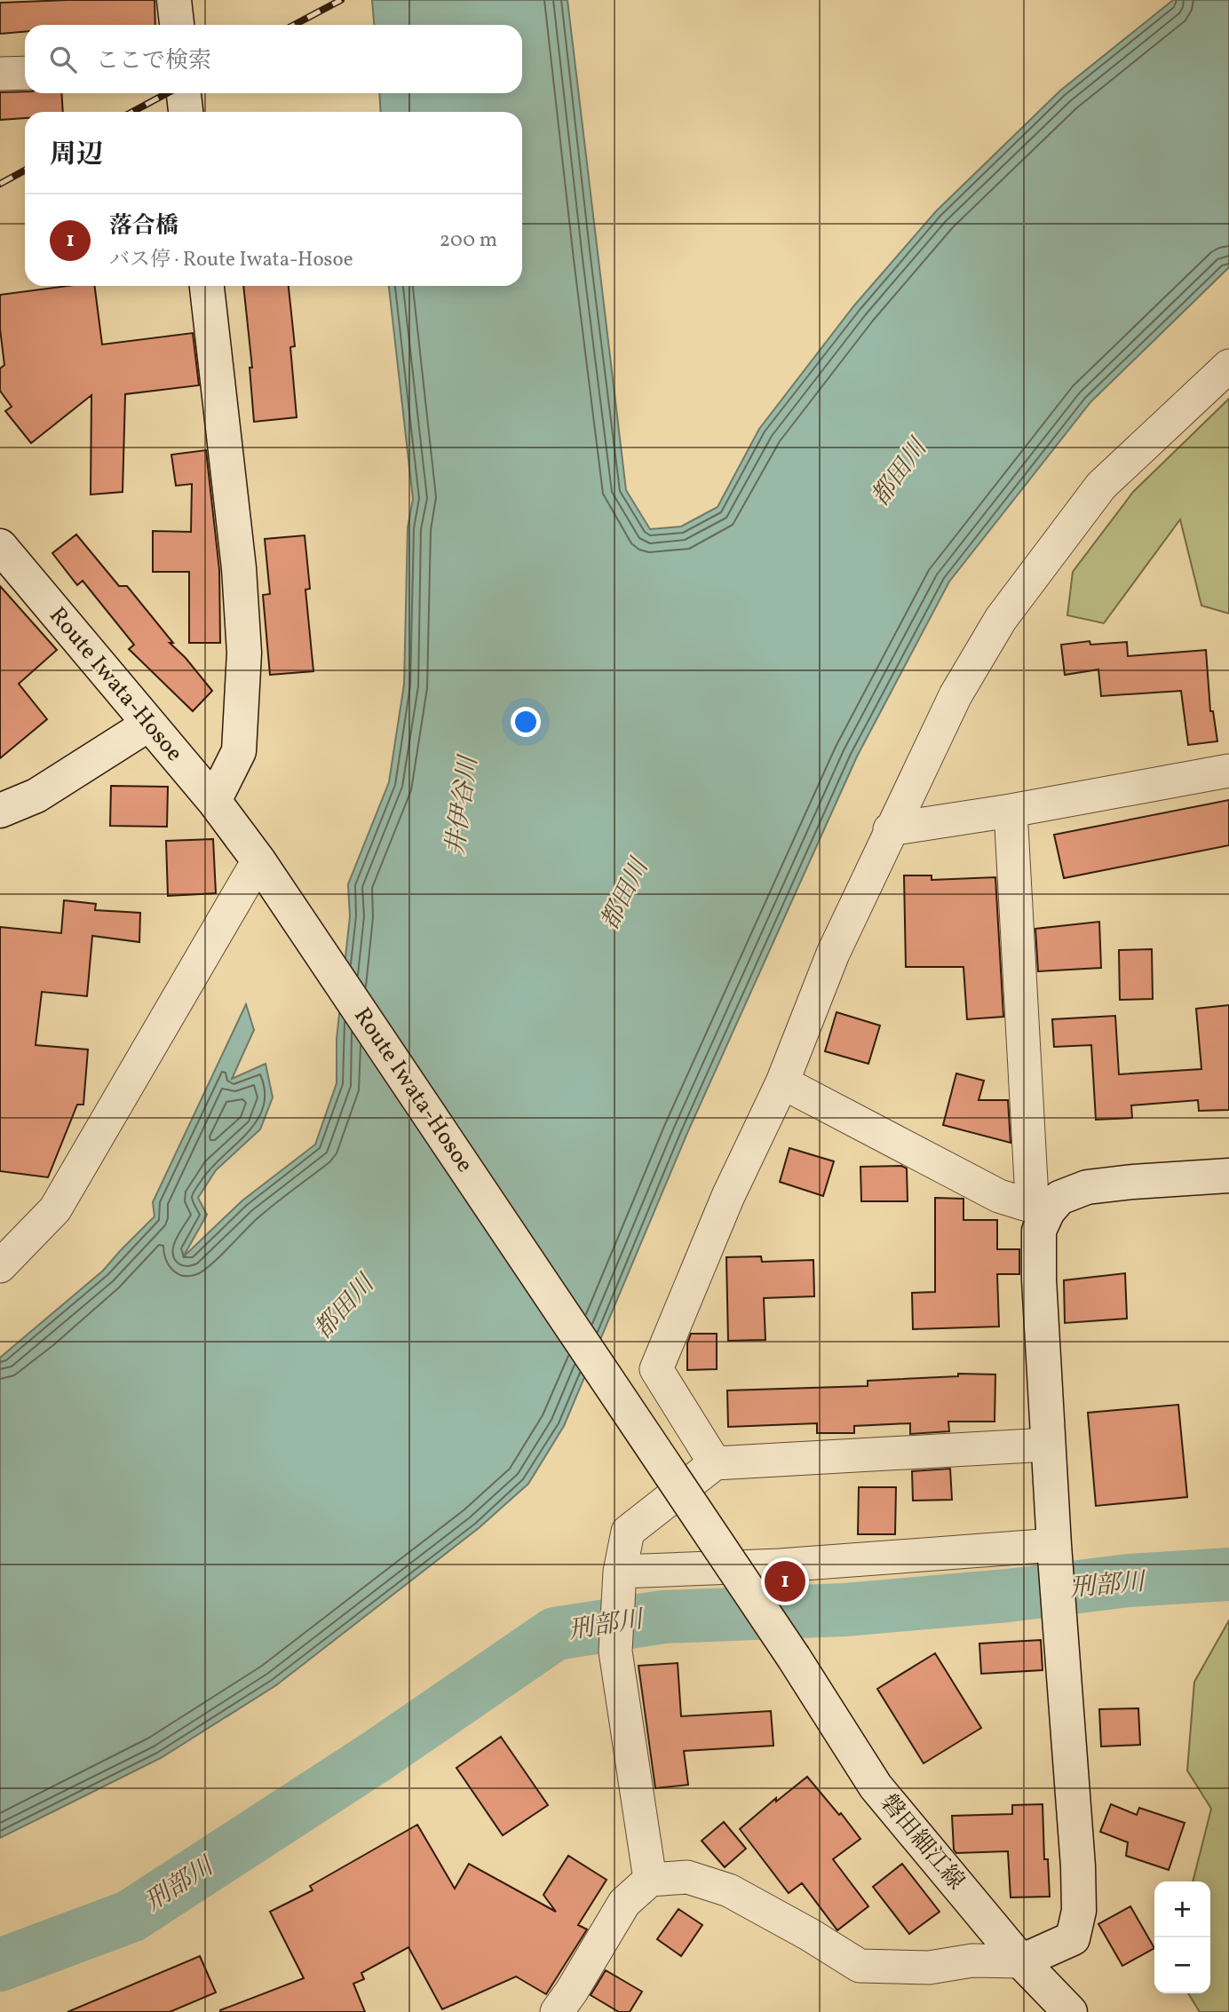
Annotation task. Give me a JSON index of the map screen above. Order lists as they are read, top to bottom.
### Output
{
  "streets": {
    "main road": ["Route Iwata-Hosoe", "磐田細江線"]
  },
  "crossings": [
    ["Route Iwata-Hosoe", "磐田細江線"]
  ],
  "water": ["都田川", "井伊谷川", "刑部川"],
  "page": {
    "search": "ここで検索",
    "heading": "周辺",
    "list": [
      {
        "mark": "1",
        "name": "落合橋",
        "note": "バス停 · Route Iwata-Hosoe",
        "value": "200 m"
      }
    ],
    "pins": "1",
    "map_buttons": ["+", "−"]
  }
}
